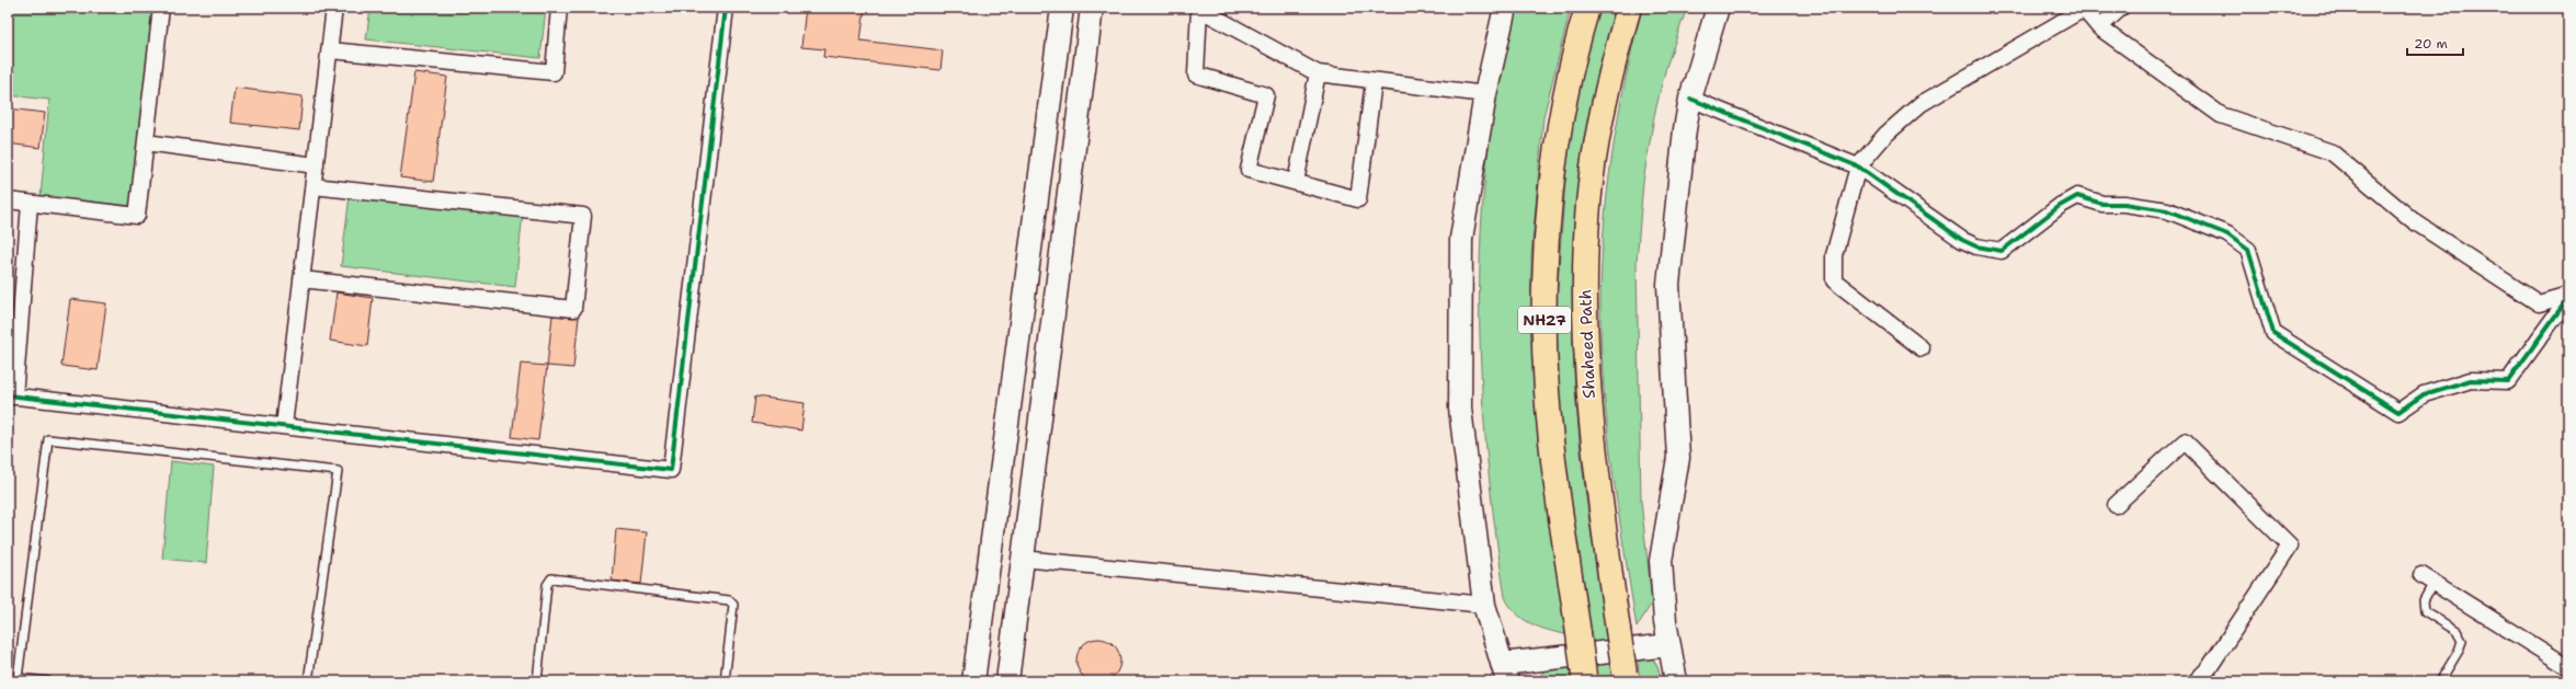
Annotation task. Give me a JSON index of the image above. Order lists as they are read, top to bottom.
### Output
{
  "streets": {
    "highway": ["NH27", "Shaheed Path"]
  },
  "scale_bar": "20 m"
}
